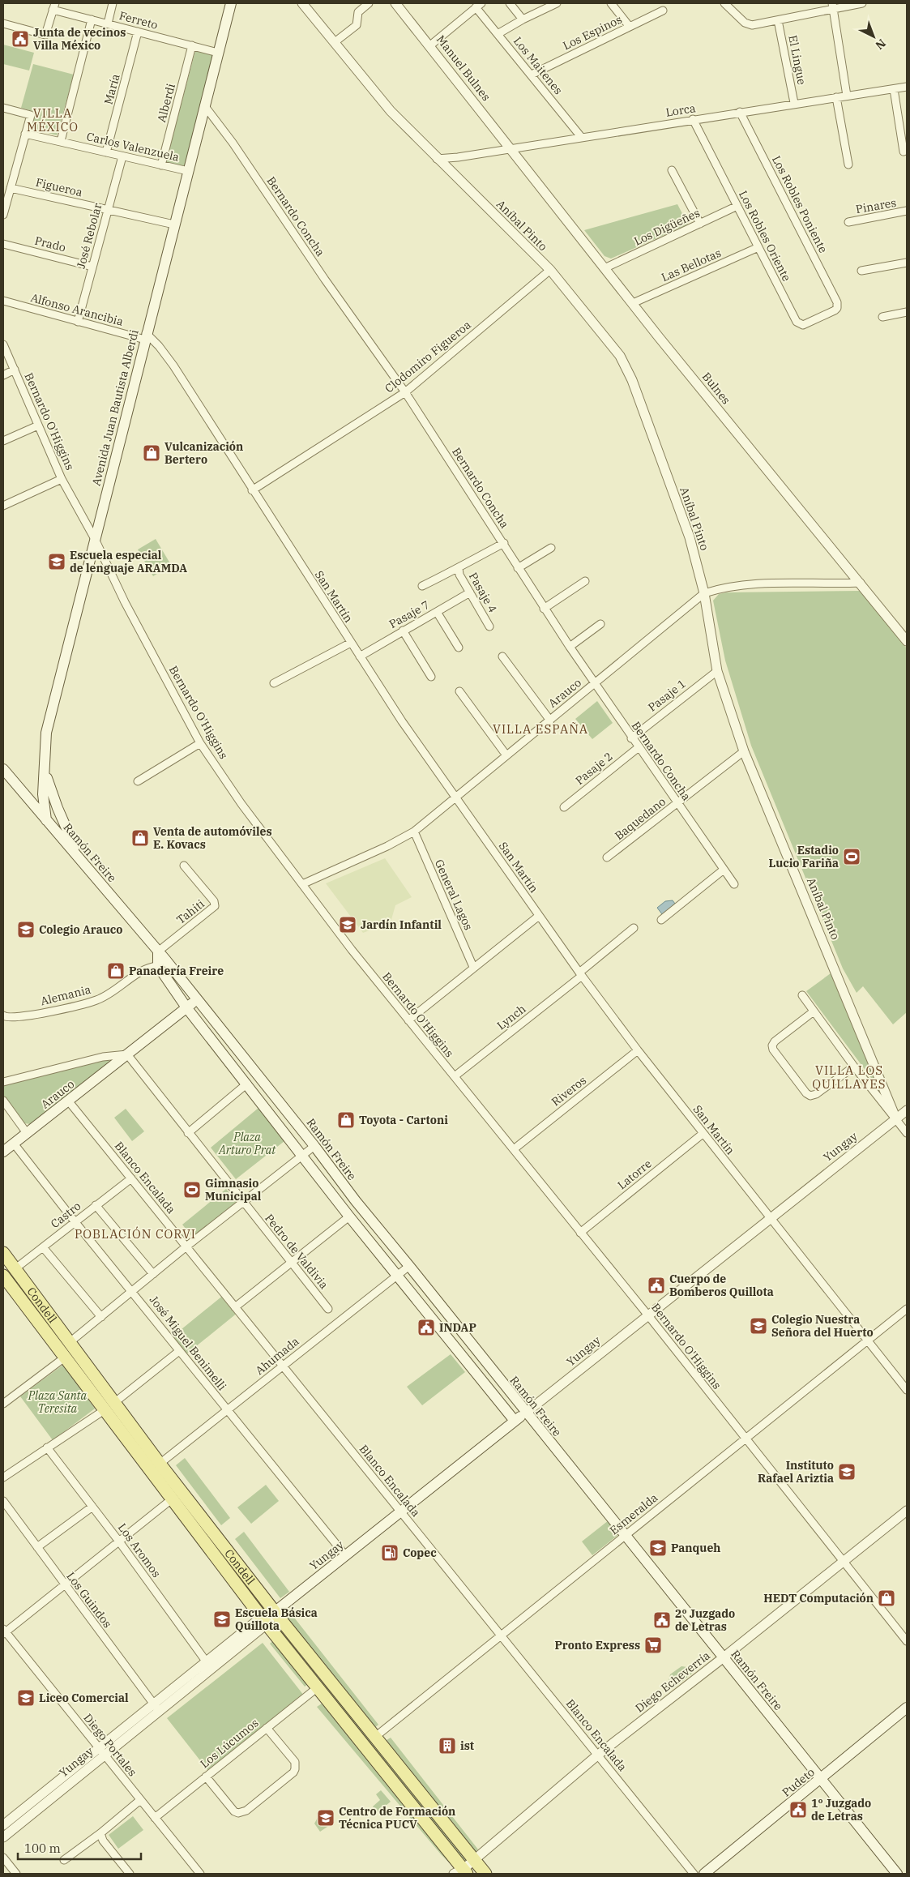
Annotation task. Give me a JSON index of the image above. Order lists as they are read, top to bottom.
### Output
{
  "streets": {
    "main road": [
      "Avenida Juan Bautista Alberdi",
      "Arauco",
      "Ramón Freire",
      "Yungay",
      "Condell",
      "Pudeto"
    ],
    "street": [
      "Ferreto",
      "Los Espinos",
      "El Lingue",
      "Los Maitenes",
      "Manuel Bulnes",
      "María",
      "Alberdi",
      "Lorca",
      "Carlos Valenzuela",
      "Figueroa",
      "Los Robles Poniente",
      "Pinares",
      "Bernardo Concha",
      "Aníbal Pinto",
      "Los Digüeñes",
      "José Rebolar",
      "Los Robles Oriente",
      "Prado",
      "Las Bellotas",
      "Alfonso Arancibia",
      "Clodomiro Figueroa",
      "Bulnes",
      "Bernardo O'Higgins",
      "Pasaje 4",
      "San Martín",
      "Pasaje 7",
      "Pasaje 1",
      "Pasaje 2",
      "Baquedano",
      "General Lagos",
      "Tahiti",
      "Alemania",
      "Lynch",
      "Riveros",
      "Latorre",
      "Blanco Encalada",
      "Castro",
      "Pedro de Valdivia",
      "José Miguel Benimelli",
      "Ahumada",
      "Esmeralda",
      "Los Aromos",
      "Los Guindos",
      "Diego Echeverría",
      "Los Lúcumos",
      "Diego Portales"
    ]
  },
  "crossings": [
    ["Ferreto", "María"],
    ["Ferreto", "Alberdi"],
    ["Ferreto", "Avenida Juan Bautista Alberdi"],
    ["Los Espinos", "Los Maitenes"],
    ["El Lingue", "Lorca"],
    ["Los Maitenes", "Lorca"],
    ["Manuel Bulnes", "Lorca"],
    ["Manuel Bulnes", "Bulnes"],
    ["María", "Carlos Valenzuela"],
    ["Alberdi", "Carlos Valenzuela"],
    ["Lorca", "Los Robles Poniente"],
    ["Lorca", "Aníbal Pinto"],
    ["Lorca", "Los Robles Oriente"],
    ["Lorca", "Bulnes"],
    ["Carlos Valenzuela", "José Rebolar"],
    ["Carlos Valenzuela", "Avenida Juan Bautista Alberdi"],
    ["Figueroa", "José Rebolar"],
    ["Figueroa", "Avenida Juan Bautista Alberdi"],
    ["Los Robles Poniente", "Los Robles Oriente"],
    ["Bernardo Concha", "Clodomiro Figueroa"],
    ["Bernardo Concha", "Avenida Juan Bautista Alberdi"],
    ["Bernardo Concha", "Pasaje 7"],
    ["Bernardo Concha", "Arauco"],
    ["Bernardo Concha", "Pasaje 1"],
    ["Bernardo Concha", "Pasaje 2"],
    ["Bernardo Concha", "Baquedano"],
    ["Aníbal Pinto", "Clodomiro Figueroa"],
    ["Aníbal Pinto", "Arauco"],
    ["Aníbal Pinto", "Pasaje 1"],
    ["Aníbal Pinto", "Baquedano"],
    ["Aníbal Pinto", "Yungay"],
    ["Los Digüeñes", "Los Robles Oriente"],
    ["Los Digüeñes", "Bulnes"],
    ["José Rebolar", "Prado"],
    ["José Rebolar", "Alfonso Arancibia"],
    ["Los Robles Oriente", "Las Bellotas"],
    ["Las Bellotas", "Bulnes"],
    ["Alfonso Arancibia", "Avenida Juan Bautista Alberdi"],
    ["Alfonso Arancibia", "San Martín"],
    ["Clodomiro Figueroa", "San Martín"],
    ["Bulnes", "Arauco"],
    ["Avenida Juan Bautista Alberdi", "Bernardo O'Higgins"],
    ["Avenida Juan Bautista Alberdi", "San Martín"],
    ["Avenida Juan Bautista Alberdi", "Ramón Freire"],
    ["Bernardo O'Higgins", "Arauco"],
    ["Bernardo O'Higgins", "Lynch"],
    ["Bernardo O'Higgins", "Riveros"],
    ["Bernardo O'Higgins", "Yungay"],
    ["Bernardo O'Higgins", "Latorre"],
    ["Bernardo O'Higgins", "Esmeralda"],
    ["Bernardo O'Higgins", "Diego Echeverría"],
    ["Pasaje 4", "Pasaje 7"],
    ["San Martín", "Pasaje 7"],
    ["San Martín", "Arauco"],
    ["San Martín", "Lynch"],
    ["San Martín", "Riveros"],
    ["San Martín", "Yungay"],
    ["San Martín", "Latorre"],
    ["San Martín", "Esmeralda"],
    ["Arauco", "Ramón Freire"],
    ["Arauco", "General Lagos"],
    ["Arauco", "Blanco Encalada"],
    ["Arauco", "Pedro de Valdivia"],
    ["Arauco", "José Miguel Benimelli"],
    ["Ramón Freire", "Tahiti"],
    ["Ramón Freire", "Yungay"],
    ["Ramón Freire", "Ahumada"],
    ["Ramón Freire", "Esmeralda"],
    ["Ramón Freire", "Diego Echeverría"],
    ["Ramón Freire", "Pudeto"],
    ["Yungay", "Blanco Encalada"],
    ["Yungay", "Condell"],
    ["Yungay", "José Miguel Benimelli"],
    ["Yungay", "Los Aromos"],
    ["Yungay", "Los Guindos"],
    ["Yungay", "Diego Portales"],
    ["Blanco Encalada", "Castro"],
    ["Blanco Encalada", "Ahumada"],
    ["Blanco Encalada", "Esmeralda"],
    ["Blanco Encalada", "Diego Echeverría"],
    ["Castro", "Condell"],
    ["Castro", "José Miguel Benimelli"],
    ["Condell", "Ahumada"],
    ["Condell", "Esmeralda"],
    ["Condell", "Diego Echeverría"],
    ["Condell", "Los Lúcumos"],
    ["José Miguel Benimelli", "Ahumada"],
    ["Los Lúcumos", "Diego Portales"]
  ],
  "districts": [
    "VILLA MÉXICO",
    "VILLA ESPAÑA",
    "VILLA LOS QUILLAYES",
    "POBLACIÓN CORVI"
  ],
  "parks": ["Plaza Arturo Prat", "Plaza Santa Teresita"],
  "places": {
    "public building": [
      "Junta de vecinos Villa México",
      "Cuerpo de Bomberos Quillota",
      "INDAP",
      "2º Juzgado de Letras",
      "1º Juzgado de Letras"
    ],
    "shop": [
      "Vulcanización Bertero",
      "Venta de automóviles E. Kovacs",
      "Panadería Freire",
      "Toyota - Cartoni",
      "HEDT Computación"
    ],
    "school or university": [
      "Escuela especial de lenguaje ARAMDA",
      "Jardín Infantil",
      "Colegio Arauco",
      "Colegio Nuestra Señora del Huerto",
      "Instituto Rafael Ariztia",
      "Panqueh",
      "Escuela Básica Quillota",
      "Liceo Comercial",
      "Centro de Formación Técnica PUCV"
    ],
    "sports": ["Estadio Lucio Fariña", "Gimnasio Municipal"],
    "fuel station": ["Copec"],
    "supermarket": ["Pronto Express"],
    "building": ["ist"]
  },
  "scale_bar": "100 m",
  "north": "bottom right"
}
